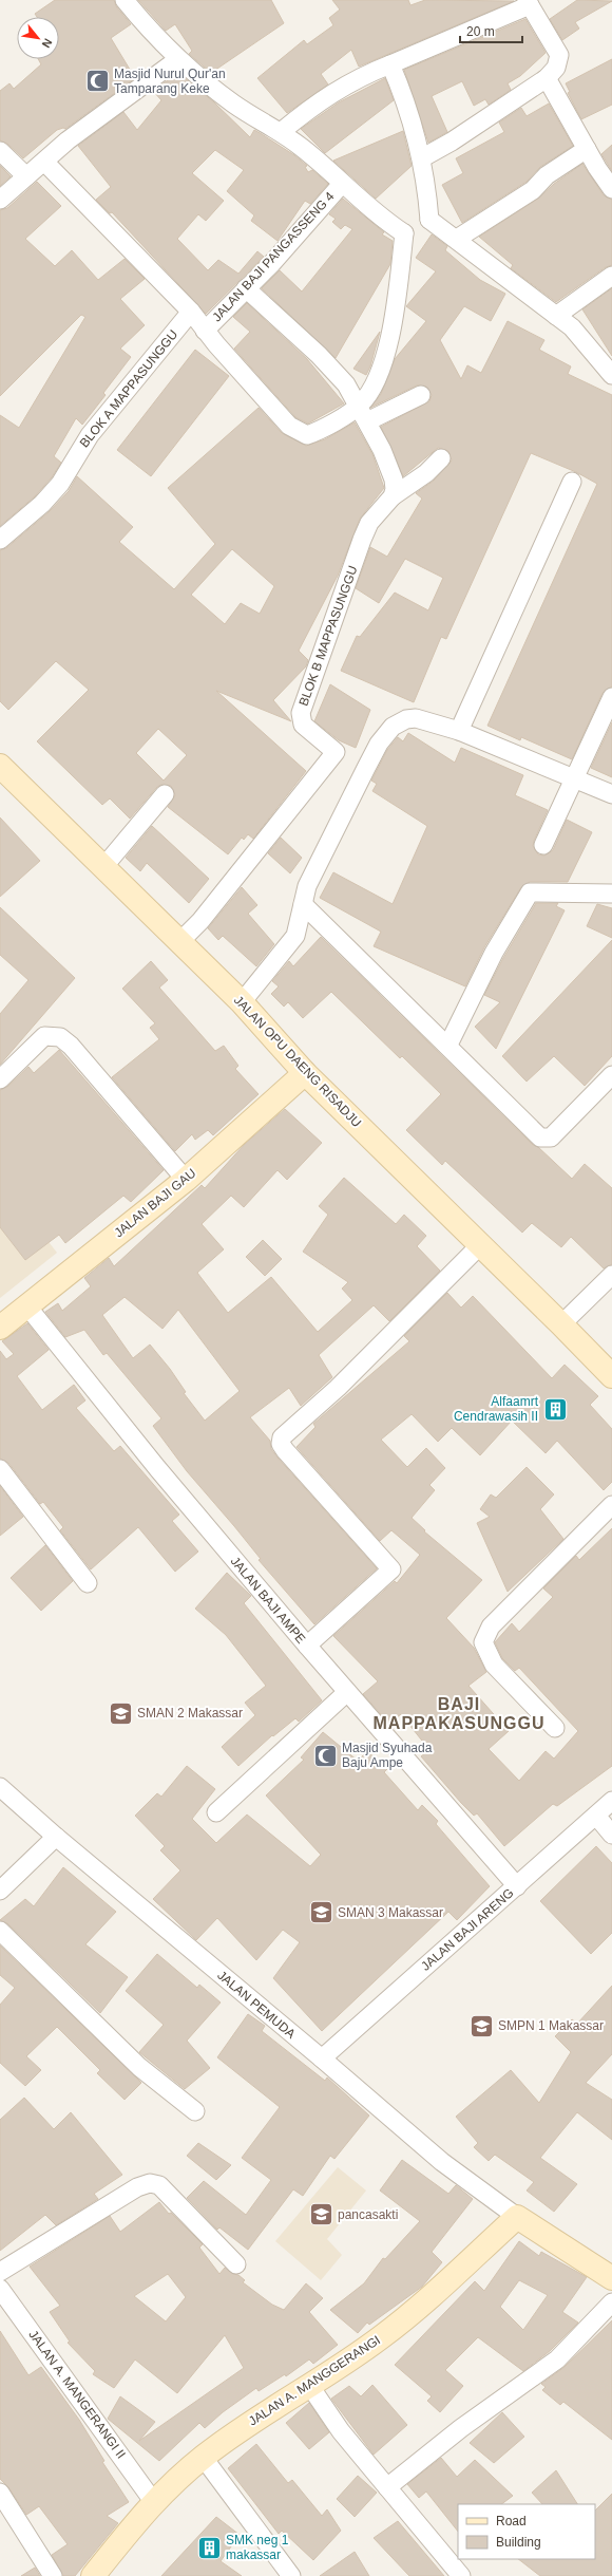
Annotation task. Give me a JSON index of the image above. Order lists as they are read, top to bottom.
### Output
{
  "streets": {
    "street": [
      "JALAN BAJI PANGASSENG 4",
      "BLOK A MAPPASUNGGU",
      "BLOK B MAPPASUNGGU",
      "JALAN OPU DAENG RISADJU",
      "JALAN BAJI GAU",
      "JALAN BAJI AMPE",
      "JALAN BAJI ARENG",
      "JALAN PEMUDA",
      "JALAN A. MANGGERANGI",
      "JALAN A. MANGERANGI II"
    ]
  },
  "crossings": [
    ["BLOK B MAPPASUNGGU", "JALAN OPU DAENG RISADJU"],
    ["JALAN OPU DAENG RISADJU", "JALAN BAJI GAU"],
    ["JALAN BAJI GAU", "JALAN BAJI AMPE"],
    ["JALAN BAJI AMPE", "JALAN BAJI ARENG"],
    ["JALAN BAJI ARENG", "JALAN PEMUDA"],
    ["JALAN PEMUDA", "JALAN A. MANGGERANGI"],
    ["JALAN A. MANGGERANGI", "JALAN A. MANGERANGI II"]
  ],
  "districts": ["BAJI MAPPAKASUNGGU"],
  "places": {
    "mosque": ["Masjid Nurul Qur'an Tamparang Keke", "Masjid Syuhada Baju Ampe"],
    "building": ["Alfaamrt Cendrawasih II", "SMK neg 1 makassar"],
    "school or university": [
      "SMAN 2 Makassar",
      "SMAN 3 Makassar",
      "SMPN 1 Makassar",
      "pancasakti"
    ]
  },
  "legend": ["Road", "Building"],
  "scale_bar": "20 m",
  "north": "bottom right"
}
